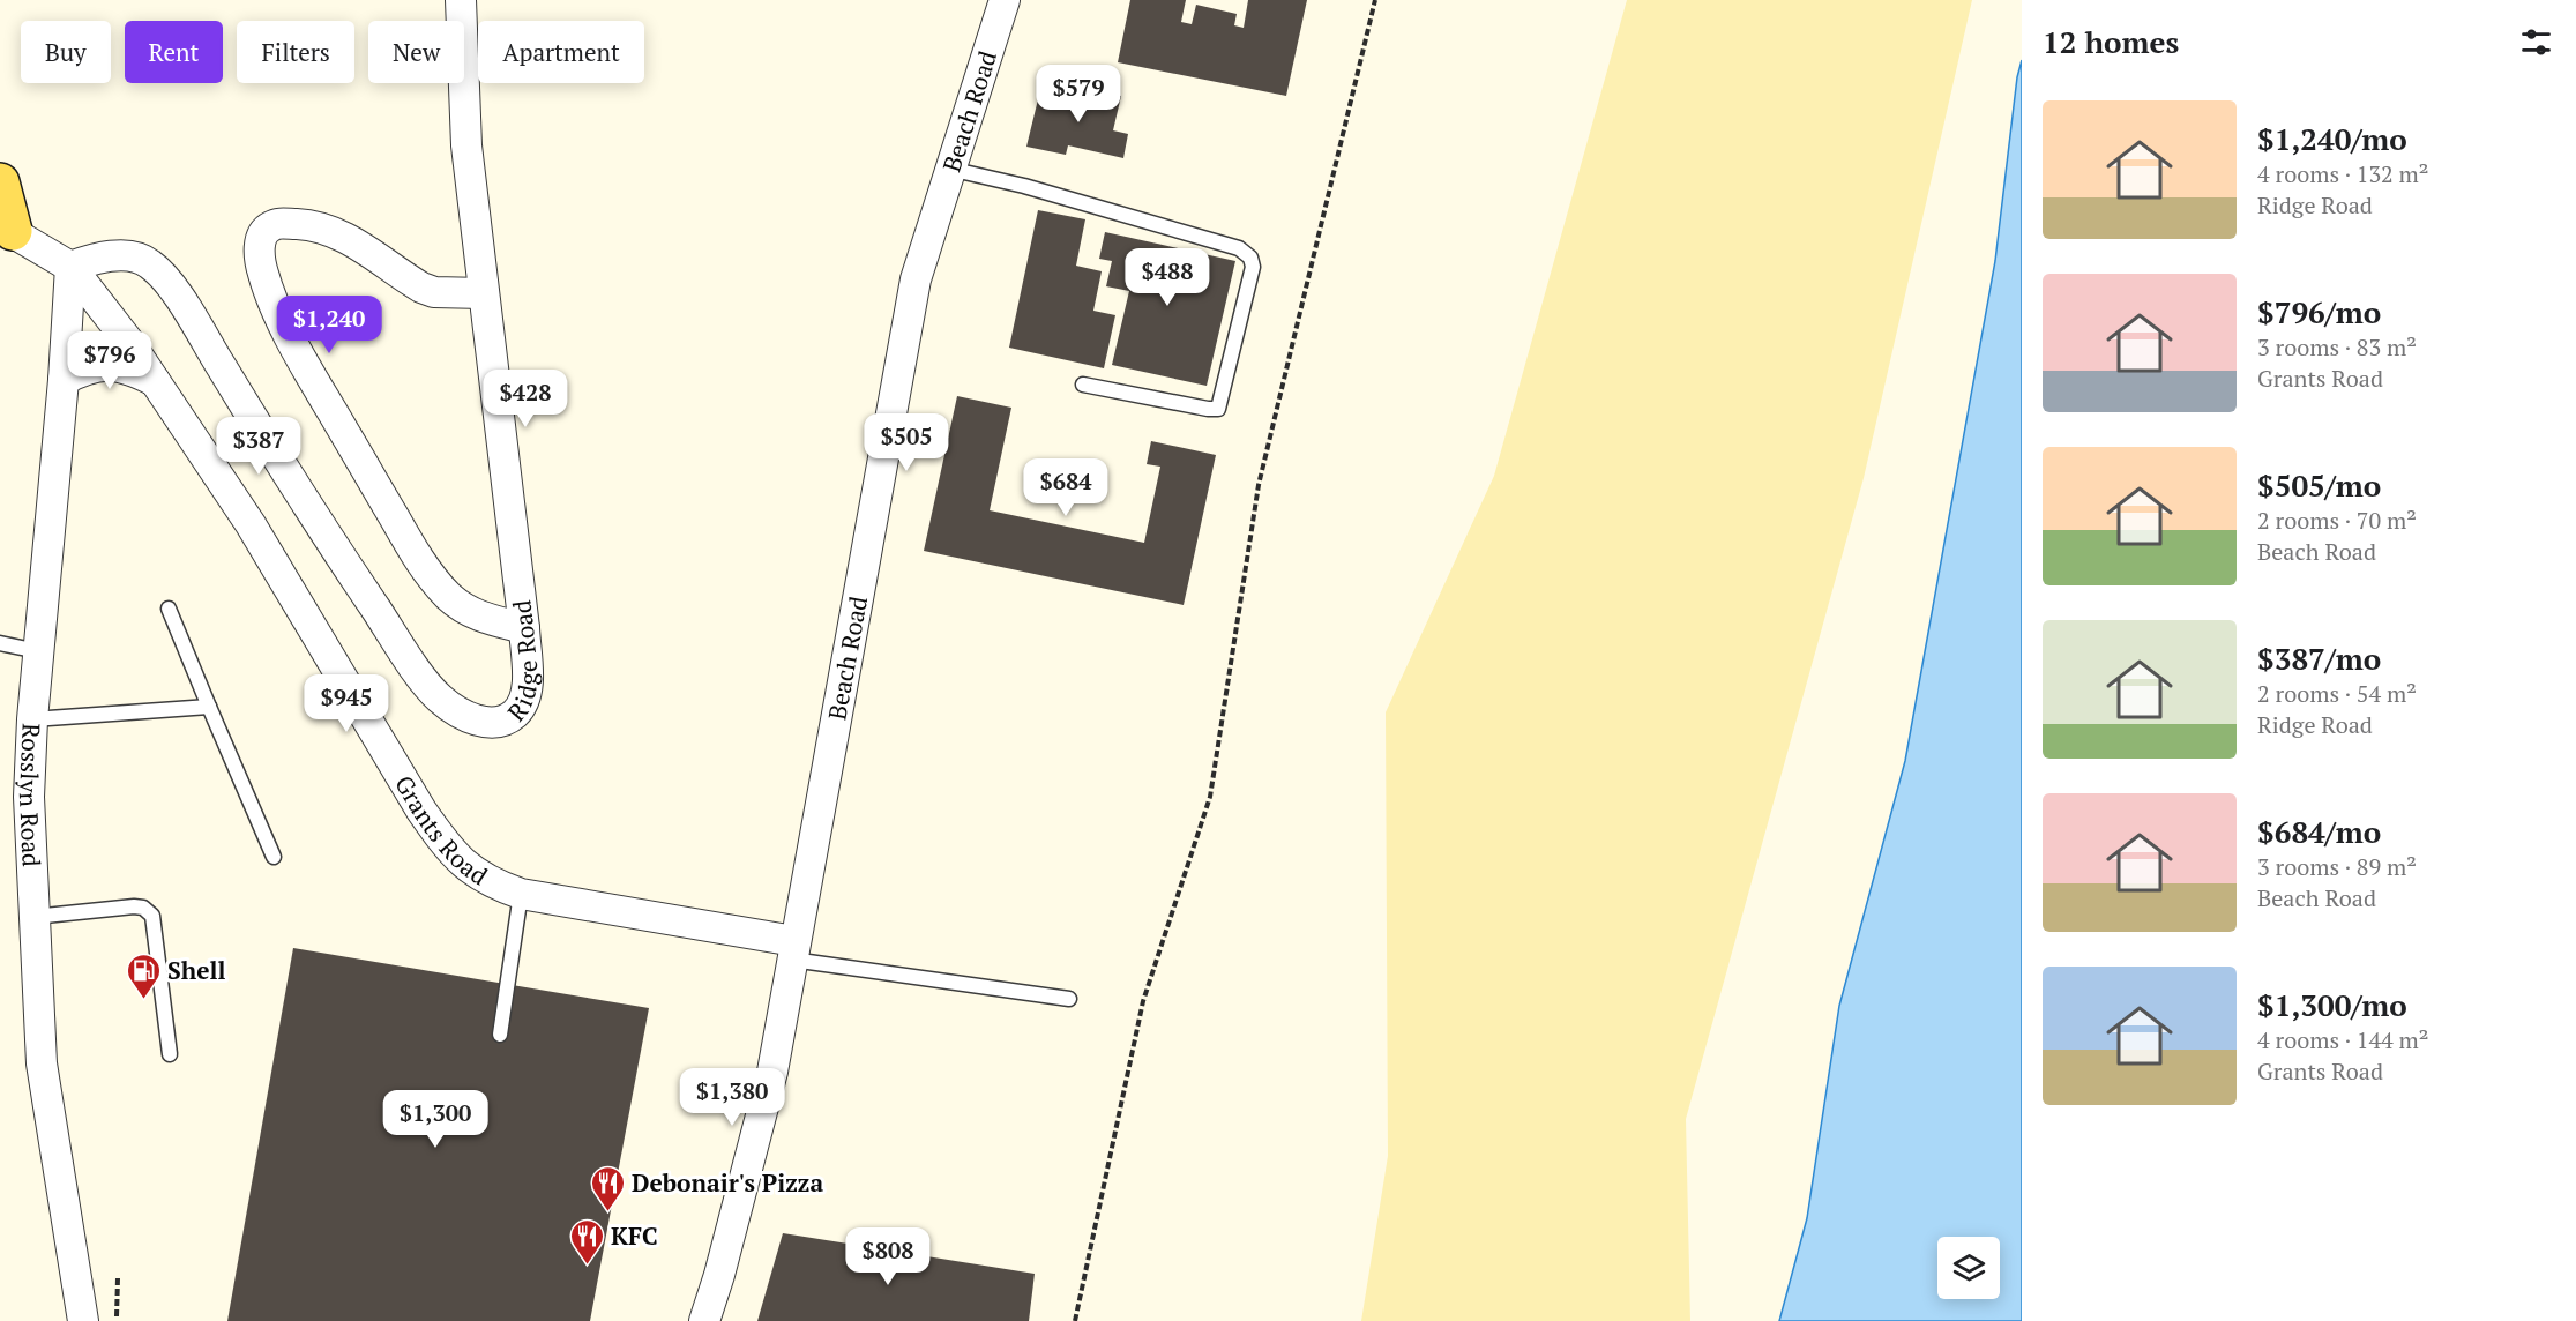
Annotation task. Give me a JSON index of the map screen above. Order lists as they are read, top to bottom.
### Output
{
  "streets": {
    "street": [
      "Beach Road",
      "Ridge Road",
      "Rosslyn Road",
      "Grants Road"
    ]
  },
  "crossings": [
    ["Beach Road", "Grants Road"],
    ["Ridge Road", "Rosslyn Road"],
    ["Ridge Road", "Grants Road"],
    ["Rosslyn Road", "Grants Road"]
  ],
  "places": {
    "fuel station": ["Shell"],
    "restaurant": ["Debonair's Pizza", "KFC"]
  },
  "page": {
    "heading": "12 homes",
    "chip": [
      "Buy",
      "Rent",
      "Filters",
      "New",
      "Apartment"
    ],
    "price": [
      "$579",
      "$488",
      "$1,240",
      "$796",
      "$428",
      "$505",
      "$387",
      "$684",
      "$945",
      "$1,380",
      "$1,300",
      "$808"
    ],
    "list": [
      {
        "name": "$1,240/mo",
        "note": "4 rooms · 132 m² · Ridge Road"
      },
      {
        "name": "$796/mo",
        "note": "3 rooms · 83 m² · Grants Road"
      },
      {
        "name": "$505/mo",
        "note": "2 rooms · 70 m² · Beach Road"
      },
      {
        "name": "$387/mo",
        "note": "2 rooms · 54 m² · Ridge Road"
      },
      {
        "name": "$684/mo",
        "note": "3 rooms · 89 m² · Beach Road"
      },
      {
        "name": "$1,300/mo",
        "note": "4 rooms · 144 m² · Grants Road"
      }
    ]
  }
}
